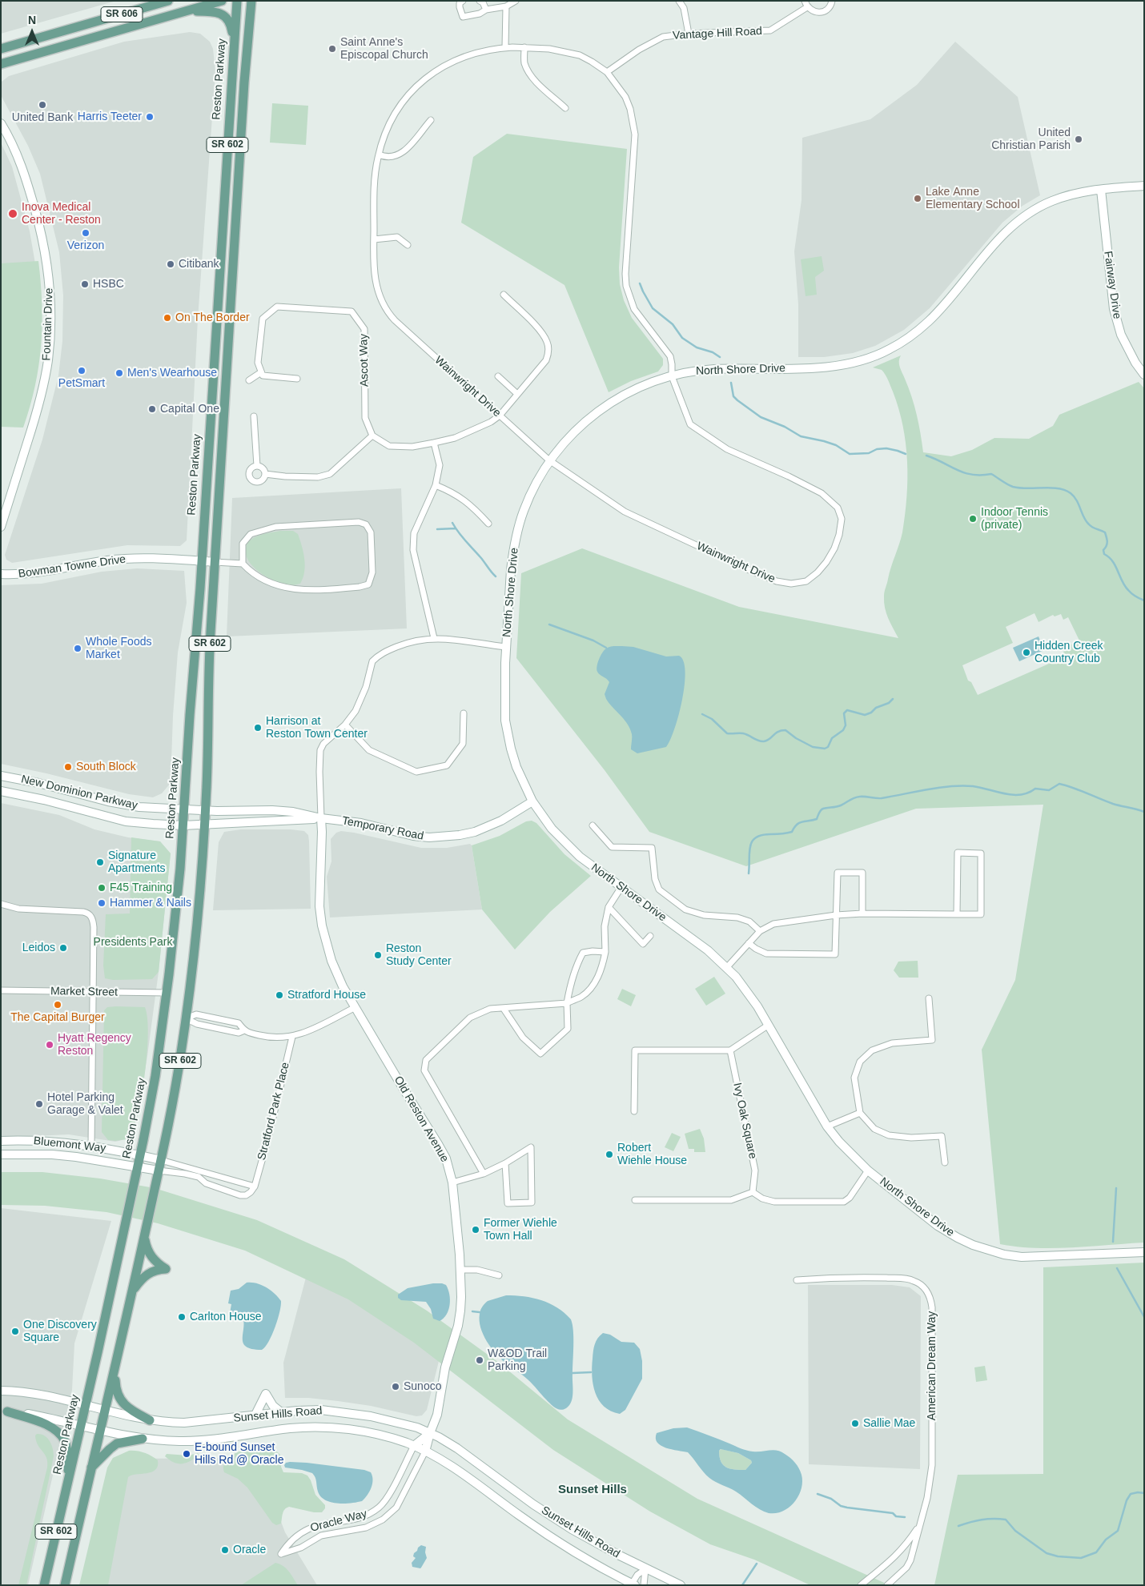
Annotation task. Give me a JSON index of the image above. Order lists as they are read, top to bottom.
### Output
{
  "streets": {
    "main road": ["SR 606", "Reston Parkway", "SR 602"],
    "street": [
      "Vantage Hill Road",
      "Fairway Drive",
      "Fountain Drive",
      "Ascot Way",
      "North Shore Drive",
      "Wainwright Drive",
      "Bowman Towne Drive",
      "New Dominion Parkway",
      "Temporary Road",
      "Market Street",
      "Stratford Park Place",
      "Old Reston Avenue",
      "Ivy Oak Square",
      "Bluemont Way",
      "American Dream Way",
      "Sunset Hills Road",
      "Oracle Way"
    ]
  },
  "crossings": [
    ["Vantage Hill Road", "Wainwright Drive"],
    ["Reston Parkway", "Bowman Towne Drive"],
    ["Reston Parkway", "New Dominion Parkway"],
    ["Reston Parkway", "Market Street"],
    ["Reston Parkway", "Bluemont Way"],
    ["Reston Parkway", "Sunset Hills Road"],
    ["SR 602", "Bowman Towne Drive"],
    ["SR 602", "New Dominion Parkway"],
    ["SR 602", "Temporary Road"],
    ["SR 602", "Bluemont Way"],
    ["SR 602", "Sunset Hills Road"],
    ["Fairway Drive", "North Shore Drive"],
    ["North Shore Drive", "Wainwright Drive"],
    ["North Shore Drive", "Temporary Road"],
    ["New Dominion Parkway", "Temporary Road"],
    ["Temporary Road", "Old Reston Avenue"],
    ["Old Reston Avenue", "Sunset Hills Road"],
    ["Old Reston Avenue", "Oracle Way"],
    ["Sunset Hills Road", "Oracle Way"]
  ],
  "districts": ["Sunset Hills"],
  "parks": ["Presidents Park"],
  "places": [
    "Saint Anne's Episcopal Church",
    "United Bank",
    "Harris Teeter",
    "United Christian Parish",
    "Lake Anne Elementary School",
    "Inova Medical Center - Reston",
    "Verizon",
    "Citibank",
    "HSBC",
    "On The Border",
    "PetSmart",
    "Men's Wearhouse",
    "Capital One",
    "Indoor Tennis (private)",
    "Whole Foods Market",
    "Hidden Creek Country Club",
    "Harrison at Reston Town Center",
    "South Block",
    "Signature Apartments",
    "F45 Training",
    "Hammer & Nails",
    "Leidos",
    "Reston Study Center",
    "Stratford House",
    "The Capital Burger",
    "Hyatt Regency Reston",
    "Hotel Parking Garage & Valet",
    "Robert Wiehle House",
    "Former Wiehle Town Hall",
    "Carlton House",
    "One Discovery Square",
    "W&OD Trail Parking",
    "Sunoco",
    "Sallie Mae",
    "E-bound Sunset Hills Rd @ Oracle",
    "Oracle"
  ],
  "north": "top"
}
